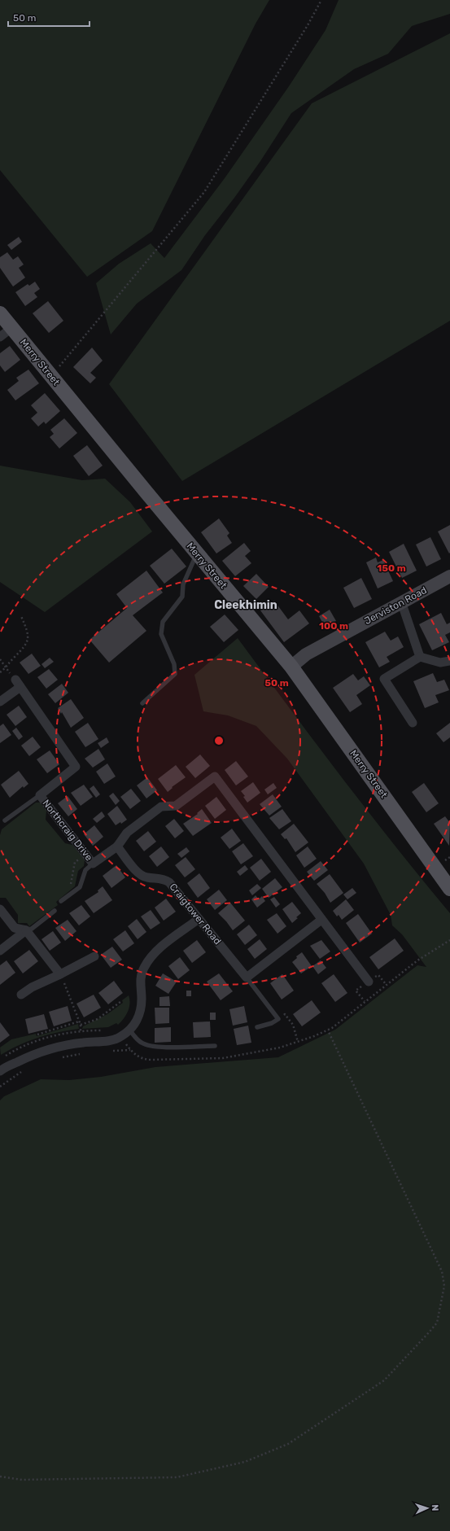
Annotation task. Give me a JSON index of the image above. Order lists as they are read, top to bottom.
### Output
{
  "streets": {
    "main road": ["Merry Street", "Jerviston Road"],
    "street": ["Northcraig Drive", "Craigtower Road"]
  },
  "crossings": [
    ["Merry Street", "Jerviston Road"],
    ["Northcraig Drive", "Craigtower Road"]
  ],
  "districts": ["Cleekhimin"],
  "scale_bar": "50 m",
  "north": "right",
  "rings": ["150 m", "100 m", "50 m"]
}
